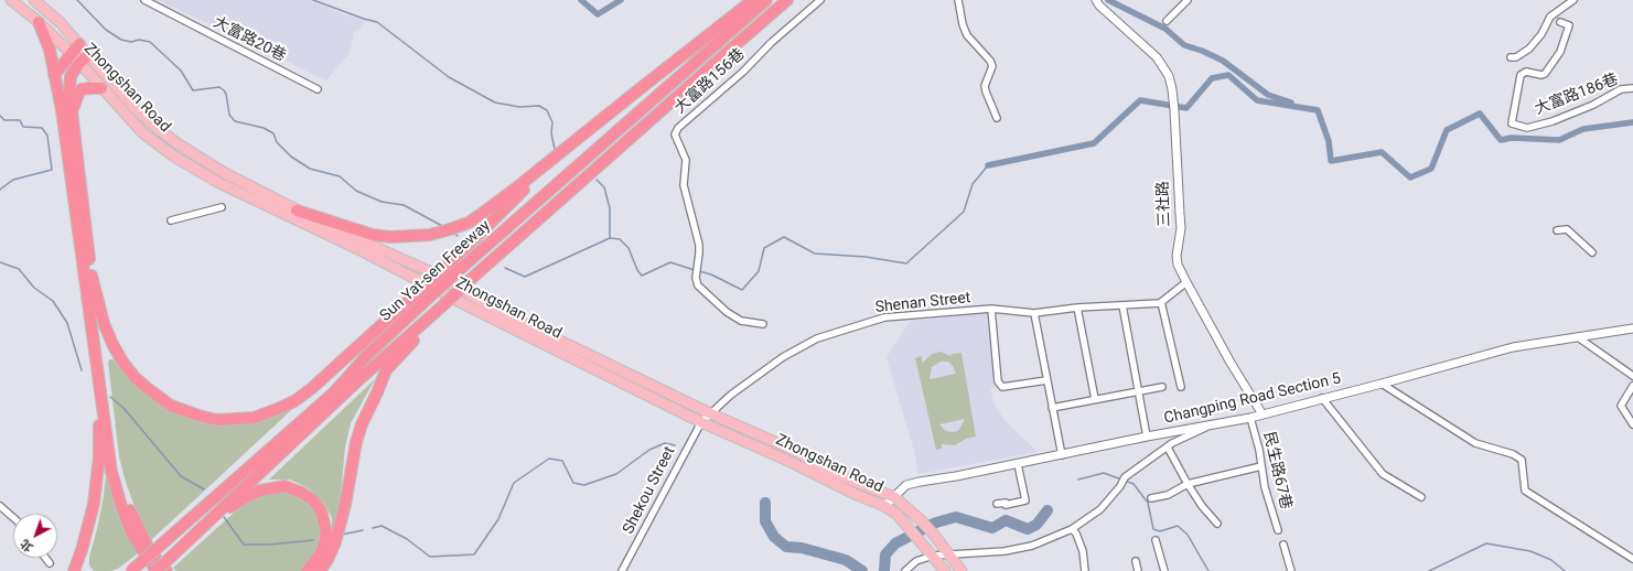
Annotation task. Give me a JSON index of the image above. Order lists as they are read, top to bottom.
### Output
{
  "streets": {
    "highway": ["Sun Yat-sen Freeway"],
    "main road": ["Zhongshan Road"],
    "street": [
      "大富路20巷",
      "大富路156巷",
      "大富路186巷",
      "三社路",
      "Shenan Street",
      "Changping Road Section 5",
      "民生路67巷",
      "Shekou Street"
    ]
  },
  "crossings": [
    ["Zhongshan Road", "Shenan Street"],
    ["Zhongshan Road", "Changping Road Section 5"],
    ["Zhongshan Road", "Shekou Street"],
    ["三社路", "Changping Road Section 5"],
    ["Shenan Street", "Shekou Street"],
    ["Changping Road Section 5", "民生路67巷"]
  ],
  "north": "bottom left"
}
